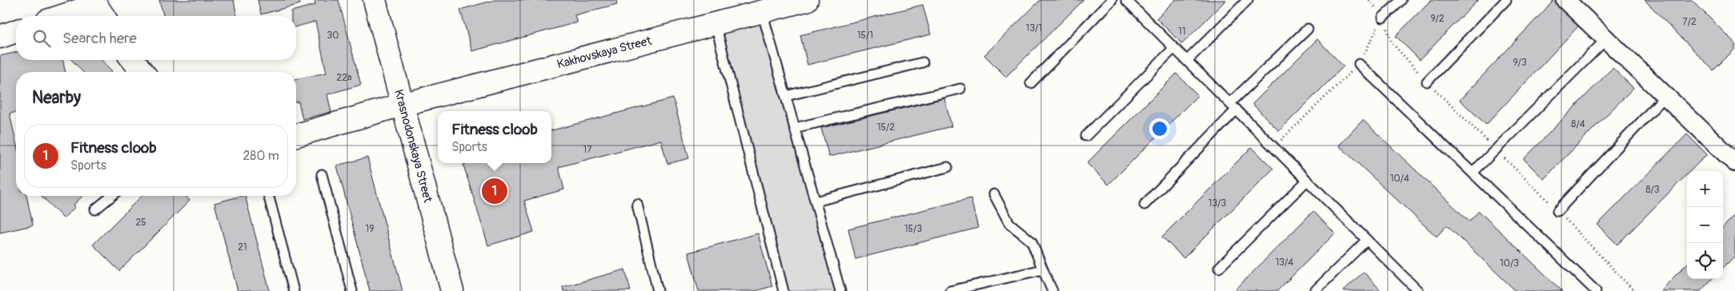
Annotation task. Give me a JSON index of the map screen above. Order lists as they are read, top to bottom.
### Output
{
  "streets": {
    "street": ["Kakhovskaya Street", "Krasnodonskaya Street"]
  },
  "crossings": [
    ["Kakhovskaya Street", "Krasnodonskaya Street"]
  ],
  "house_numbers": [
    "9/2",
    "7/2",
    "13/1",
    "11",
    "30",
    "15/1",
    "9/3",
    "22а",
    "8/4",
    "15/2",
    "17",
    "10/4",
    "8/3",
    "13/3",
    "25",
    "19",
    "15/3",
    "21",
    "13/4",
    "10/3"
  ],
  "page": {
    "search": "Search here",
    "heading": "Nearby",
    "popup": ["Fitness cloob", "Sports"],
    "list": [
      {
        "mark": "1",
        "name": "Fitness cloob",
        "note": "Sports",
        "value": "280 m"
      }
    ],
    "map_buttons": ["+", "−"],
    "pins": "1"
  }
}
